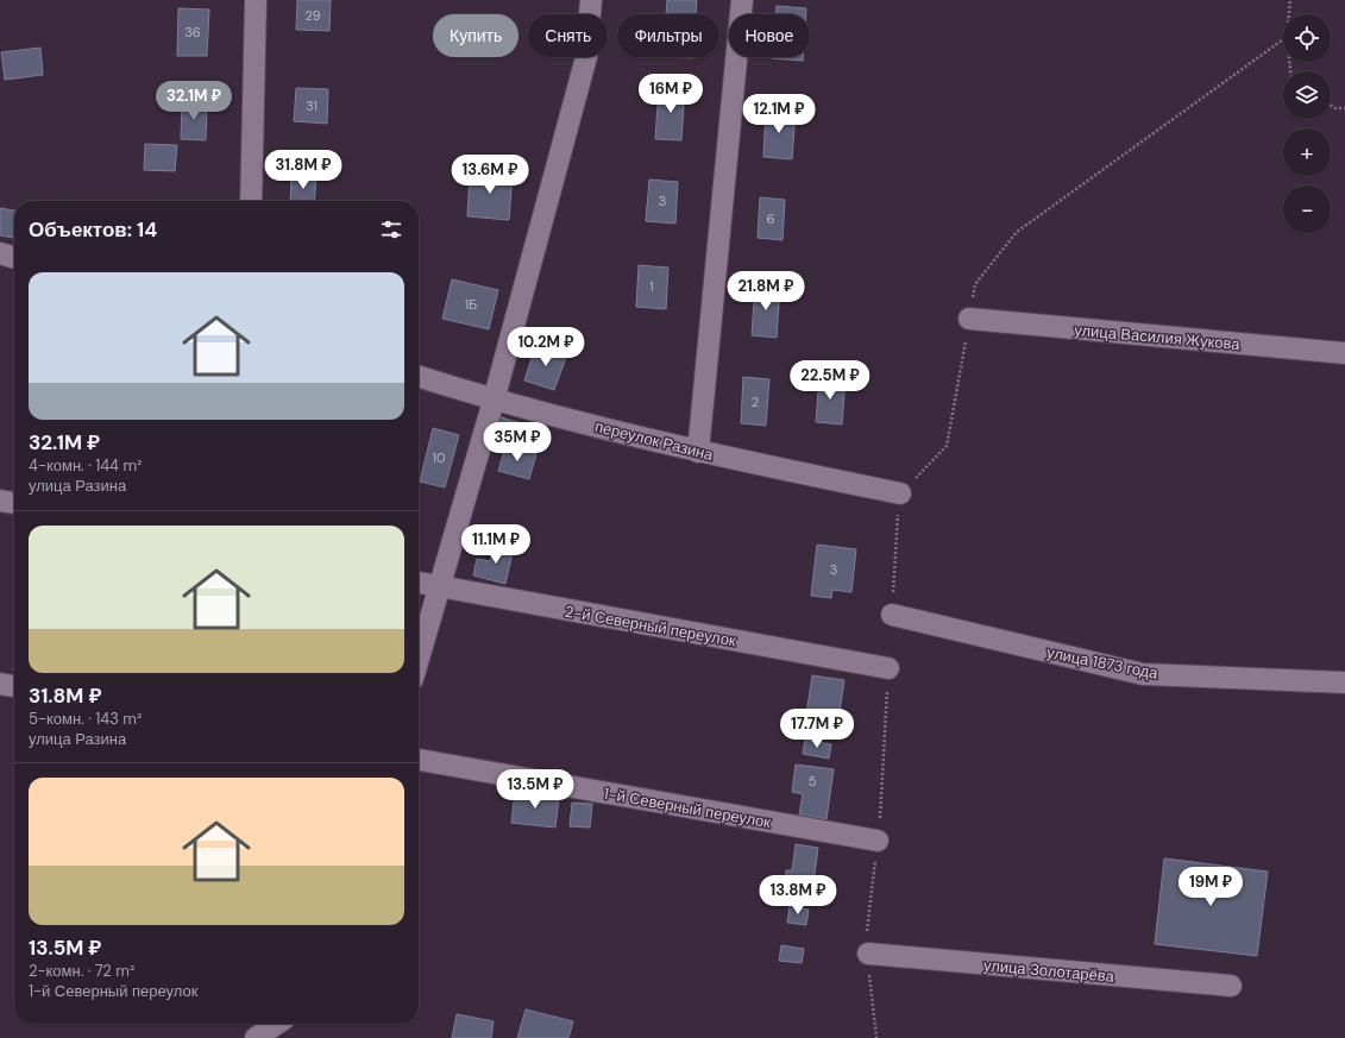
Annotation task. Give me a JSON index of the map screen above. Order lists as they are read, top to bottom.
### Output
{
  "streets": {
    "street": [
      "улица Василия Жукова",
      "переулок Разина",
      "2-й Северный переулок",
      "улица 1873 года",
      "1-й Северный переулок",
      "улица Золотарёва"
    ]
  },
  "house_numbers": [
    "29",
    "36",
    "31",
    "3",
    "6",
    "1",
    "1Б",
    "2",
    "10",
    "3",
    "5"
  ],
  "page": {
    "map_buttons": ["+", "−"],
    "chip": [
      "Купить",
      "Снять",
      "Фильтры",
      "Новое"
    ],
    "price": [
      "16M ₽",
      "32.1M ₽",
      "12.1M ₽",
      "31.8M ₽",
      "13.6M ₽",
      "21.8M ₽",
      "10.2M ₽",
      "22.5M ₽",
      "35M ₽",
      "11.1M ₽",
      "17.7M ₽",
      "13.5M ₽",
      "19M ₽",
      "13.8M ₽"
    ],
    "heading": "Объектов: 14",
    "list": [
      {
        "name": "32.1M ₽",
        "note": "4-комн. · 144 m² · улица Разина"
      },
      {
        "name": "31.8M ₽",
        "note": "5-комн. · 143 m² · улица Разина"
      },
      {
        "name": "13.5M ₽",
        "note": "2-комн. · 72 m² · 1-й Северный переулок"
      }
    ]
  }
}
